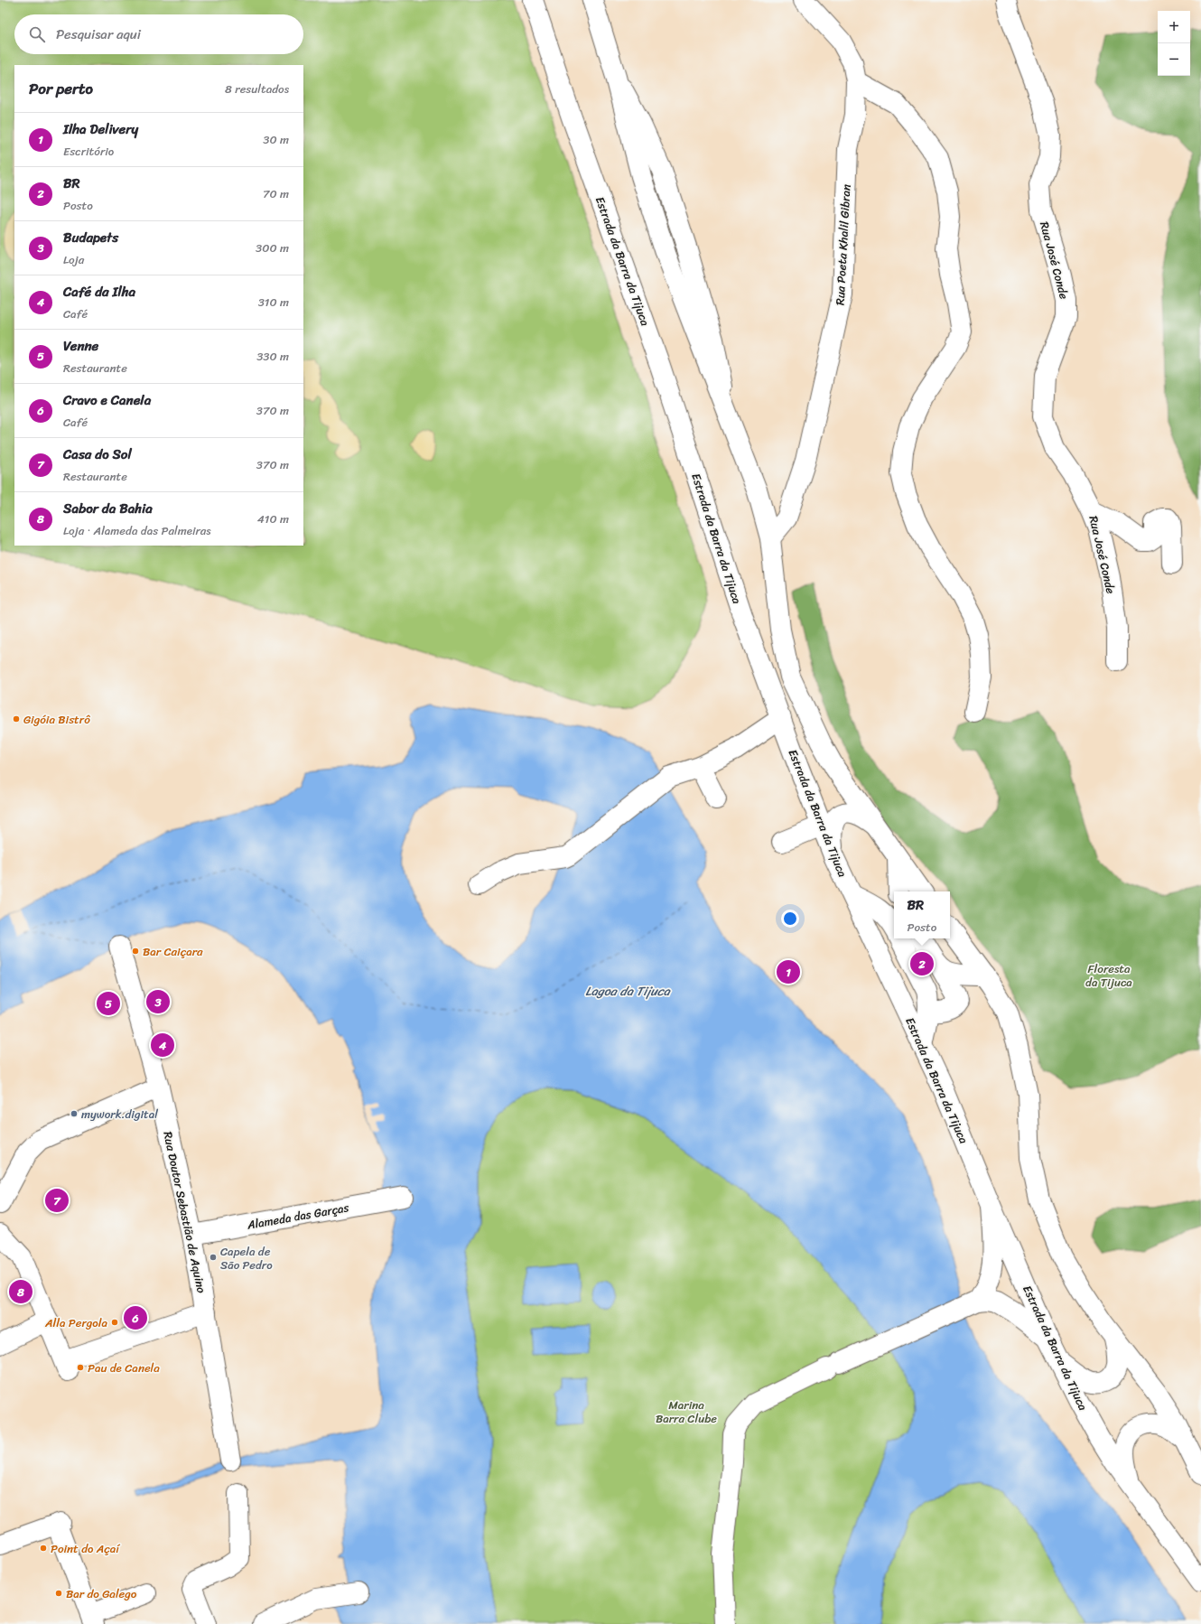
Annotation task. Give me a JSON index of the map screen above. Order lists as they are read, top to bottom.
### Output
{
  "streets": {
    "street": [
      "Rua Poeta Khalil Gibran",
      "Rua José Conde",
      "Estrada da Barra da Tijuca",
      "Rua Doutor Sebastião de Aquino",
      "Alameda das Garças"
    ]
  },
  "crossings": [
    ["Rua Doutor Sebastião de Aquino", "Alameda das Garças"]
  ],
  "water": ["Lagoa da Tijuca"],
  "parks": ["Floresta da Tijuca", "Marina Barra Clube"],
  "places": [
    "Gigóia Bistrô",
    "Bar Caiçara",
    "mywork.digital",
    "Capela de São Pedro",
    "Alla Pergola",
    "Pau de Canela",
    "Point do Açaí",
    "Bar do Galego"
  ],
  "page": {
    "map_buttons": ["+", "−"],
    "search": "Pesquisar aqui",
    "heading": ["Por perto", "8 resultados"],
    "list": [
      {
        "mark": "1",
        "name": "Ilha Delivery",
        "note": "Escritório",
        "value": "30 m"
      },
      {
        "mark": "2",
        "name": "BR",
        "note": "Posto",
        "value": "70 m"
      },
      {
        "mark": "3",
        "name": "Budapets",
        "note": "Loja",
        "value": "300 m"
      },
      {
        "mark": "4",
        "name": "Café da Ilha",
        "note": "Café",
        "value": "310 m"
      },
      {
        "mark": "5",
        "name": "Venne",
        "note": "Restaurante",
        "value": "330 m"
      },
      {
        "mark": "6",
        "name": "Cravo e Canela",
        "note": "Café",
        "value": "370 m"
      },
      {
        "mark": "7",
        "name": "Casa do Sol",
        "note": "Restaurante",
        "value": "370 m"
      },
      {
        "mark": "8",
        "name": "Sabor da Bahia",
        "note": "Loja · Alameda das Palmeiras",
        "value": "410 m"
      }
    ],
    "popup": ["BR", "Posto"],
    "pins": [
      "2",
      "1",
      "3",
      "5",
      "4",
      "7",
      "8",
      "6"
    ]
  }
}
